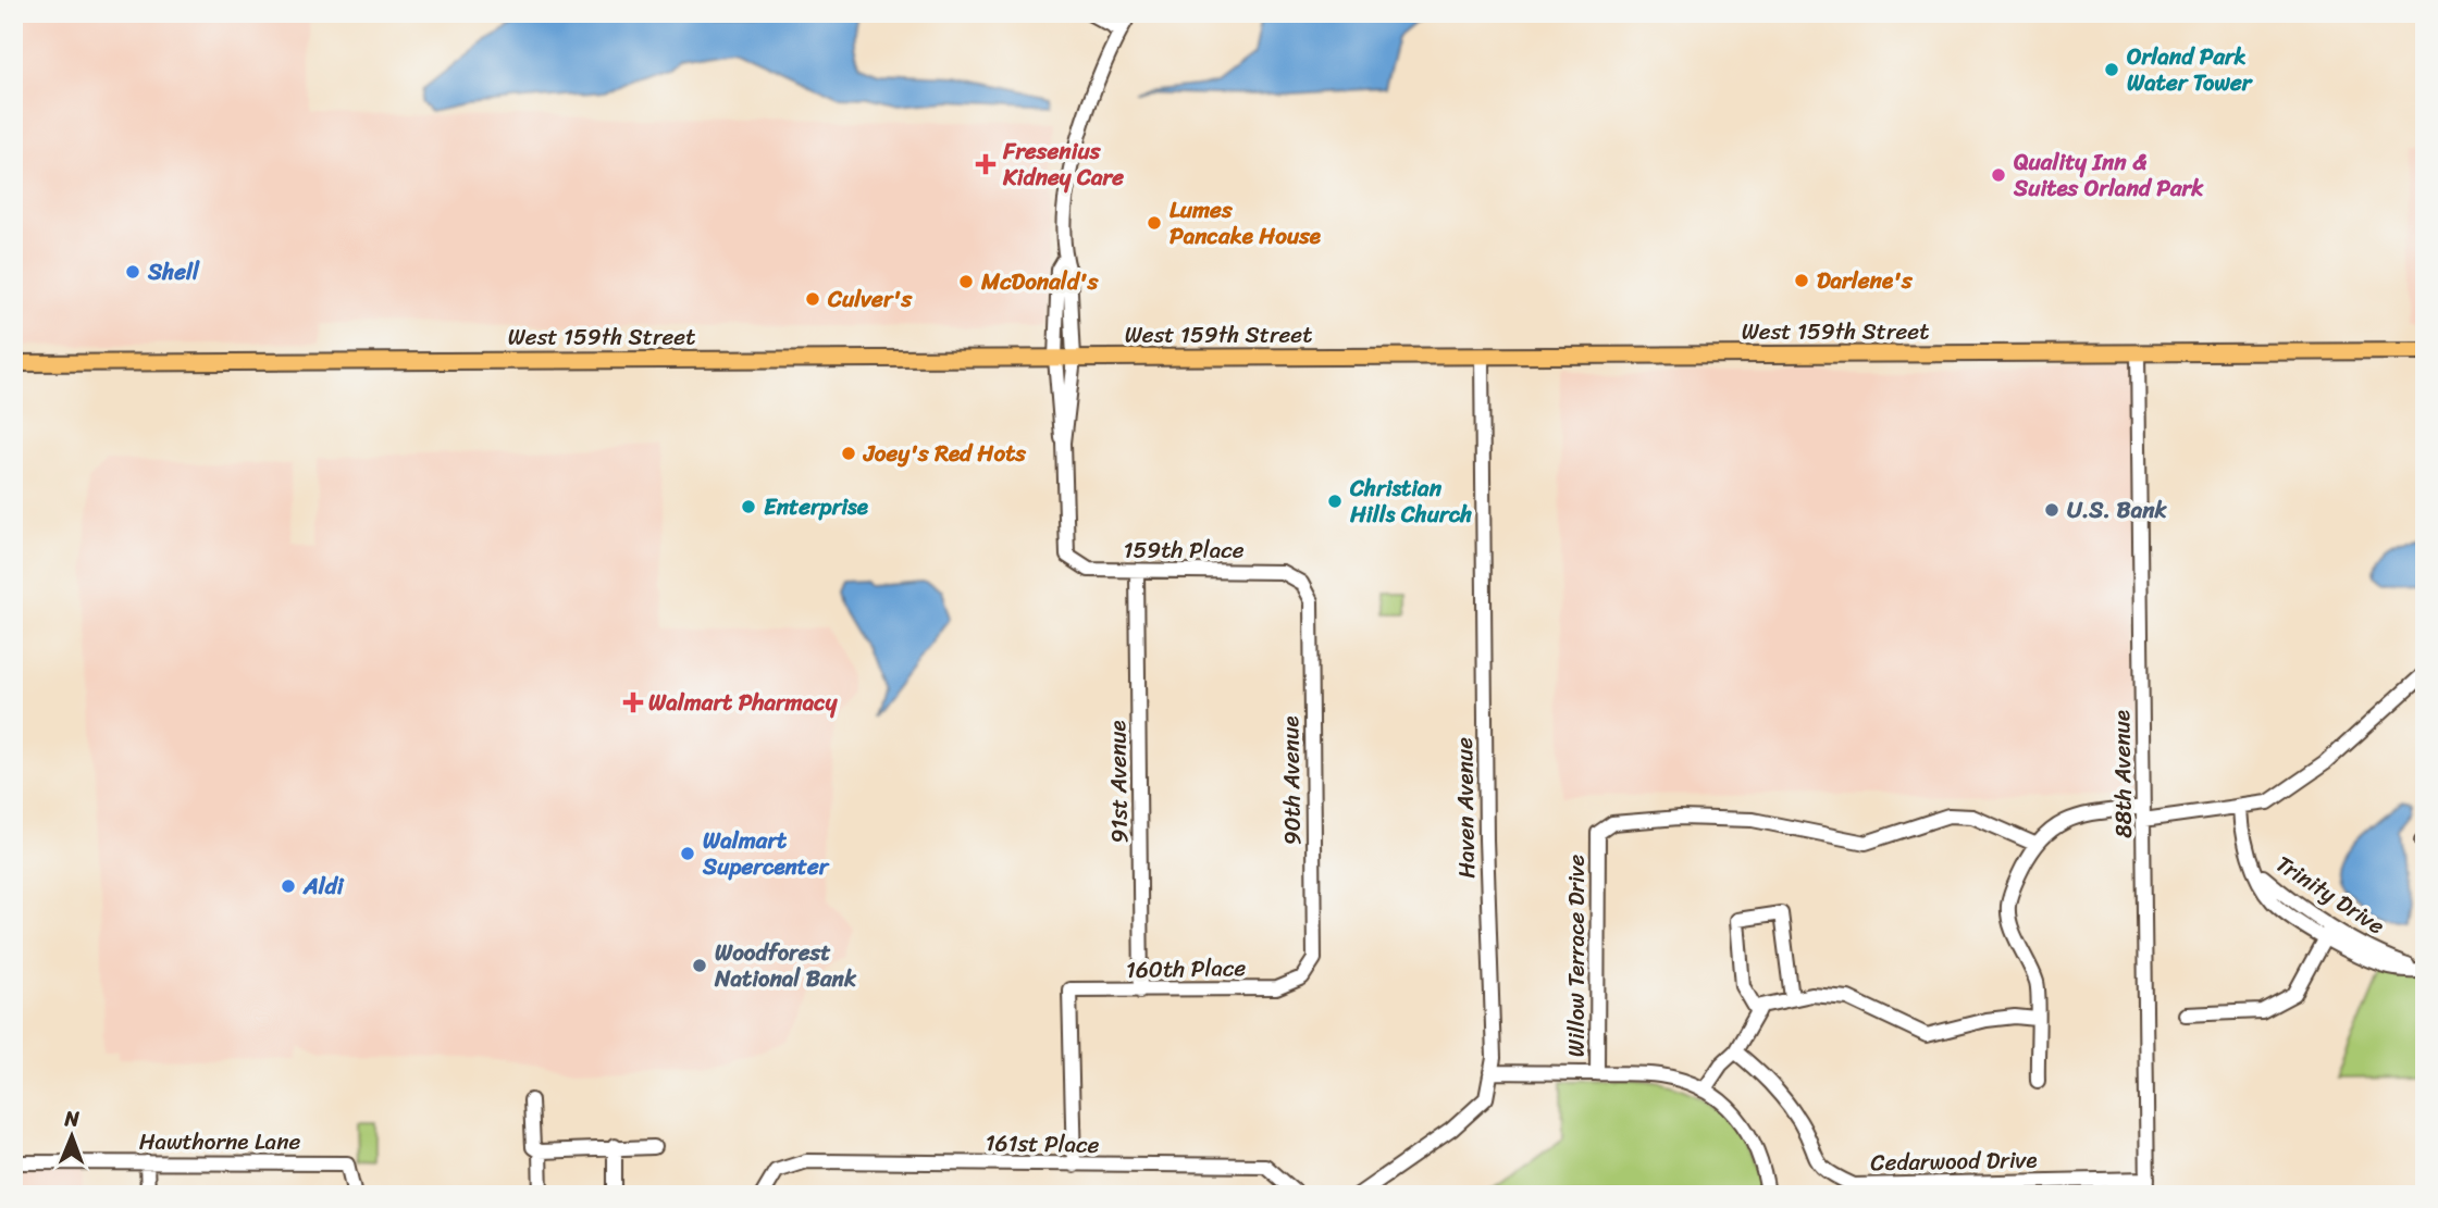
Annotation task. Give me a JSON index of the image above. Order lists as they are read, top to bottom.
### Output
{
  "streets": {
    "main road": ["West 159th Street"],
    "street": [
      "159th Place",
      "88th Avenue",
      "90th Avenue",
      "91st Avenue",
      "Haven Avenue",
      "Trinity Drive",
      "Willow Terrace Drive",
      "160th Place",
      "Hawthorne Lane",
      "161st Place",
      "Cedarwood Drive"
    ]
  },
  "crossings": [
    ["West 159th Street", "88th Avenue"],
    ["West 159th Street", "Haven Avenue"],
    ["159th Place", "90th Avenue"],
    ["159th Place", "91st Avenue"],
    ["88th Avenue", "Cedarwood Drive"],
    ["90th Avenue", "160th Place"],
    ["91st Avenue", "160th Place"],
    ["160th Place", "161st Place"]
  ],
  "places": {
    "other": [
      "Orland Park Water Tower",
      "Quality Inn & Suites Orland Park",
      "Lumes Pancake House",
      "Shell",
      "Darlene's",
      "McDonald's",
      "Culver's",
      "Joey's Red Hots",
      "Christian Hills Church",
      "Enterprise",
      "U.S. Bank",
      "Walmart Supercenter",
      "Aldi",
      "Woodforest National Bank"
    ],
    "health": ["Fresenius Kidney Care", "Walmart Pharmacy"]
  },
  "north": "top"
}
